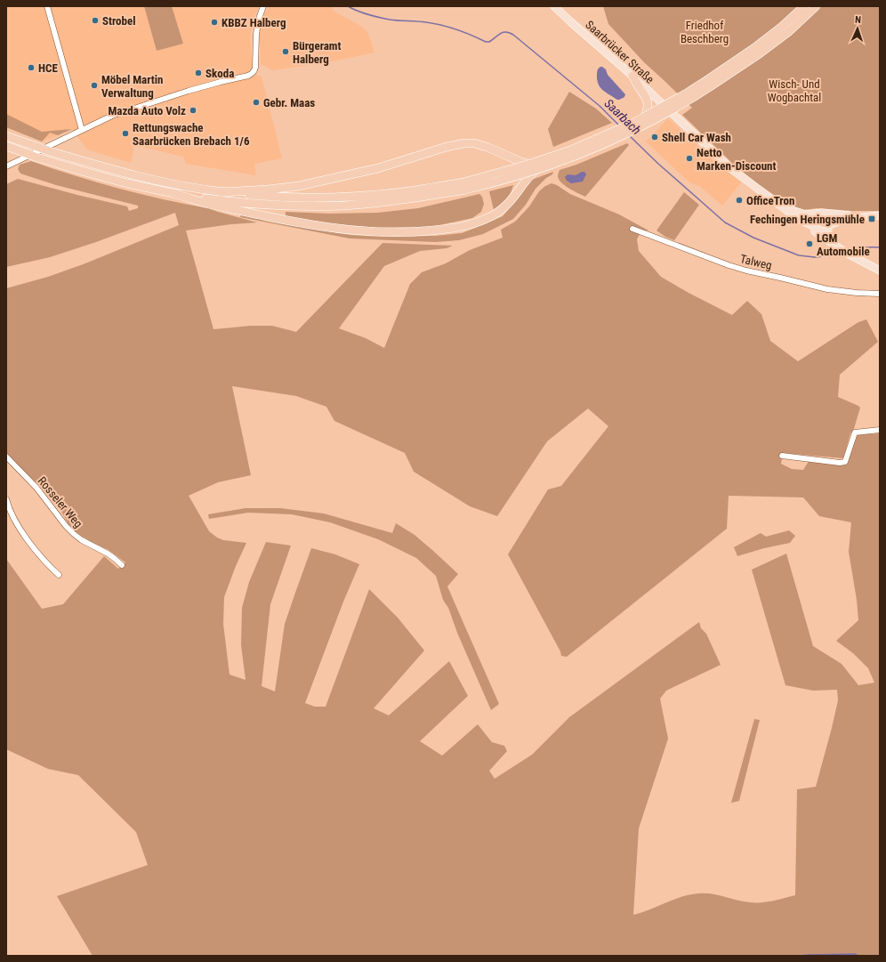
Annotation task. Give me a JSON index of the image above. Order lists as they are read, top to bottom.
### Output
{
  "streets": {
    "main road": ["Saarbrücker Straße"],
    "street": ["Talweg", "Rosseler Weg"]
  },
  "water": ["Saarbach"],
  "parks": ["Friedhof Beschberg", "Wisch- Und Wogbachtal"],
  "places": {
    "other": [
      "Strobel",
      "KBBZ Halberg",
      "Bürgeramt Halberg",
      "HCE",
      "Skoda",
      "Möbel Martin Verwaltung",
      "Gebr. Maas",
      "Mazda Auto Volz",
      "Rettungswache Saarbrücken Brebach 1/6",
      "Shell Car Wash",
      "Netto Marken-Discount",
      "OfficeTron",
      "LGM Automobile"
    ],
    "transit": ["Fechingen Heringsmühle"]
  },
  "north": "top"
}
